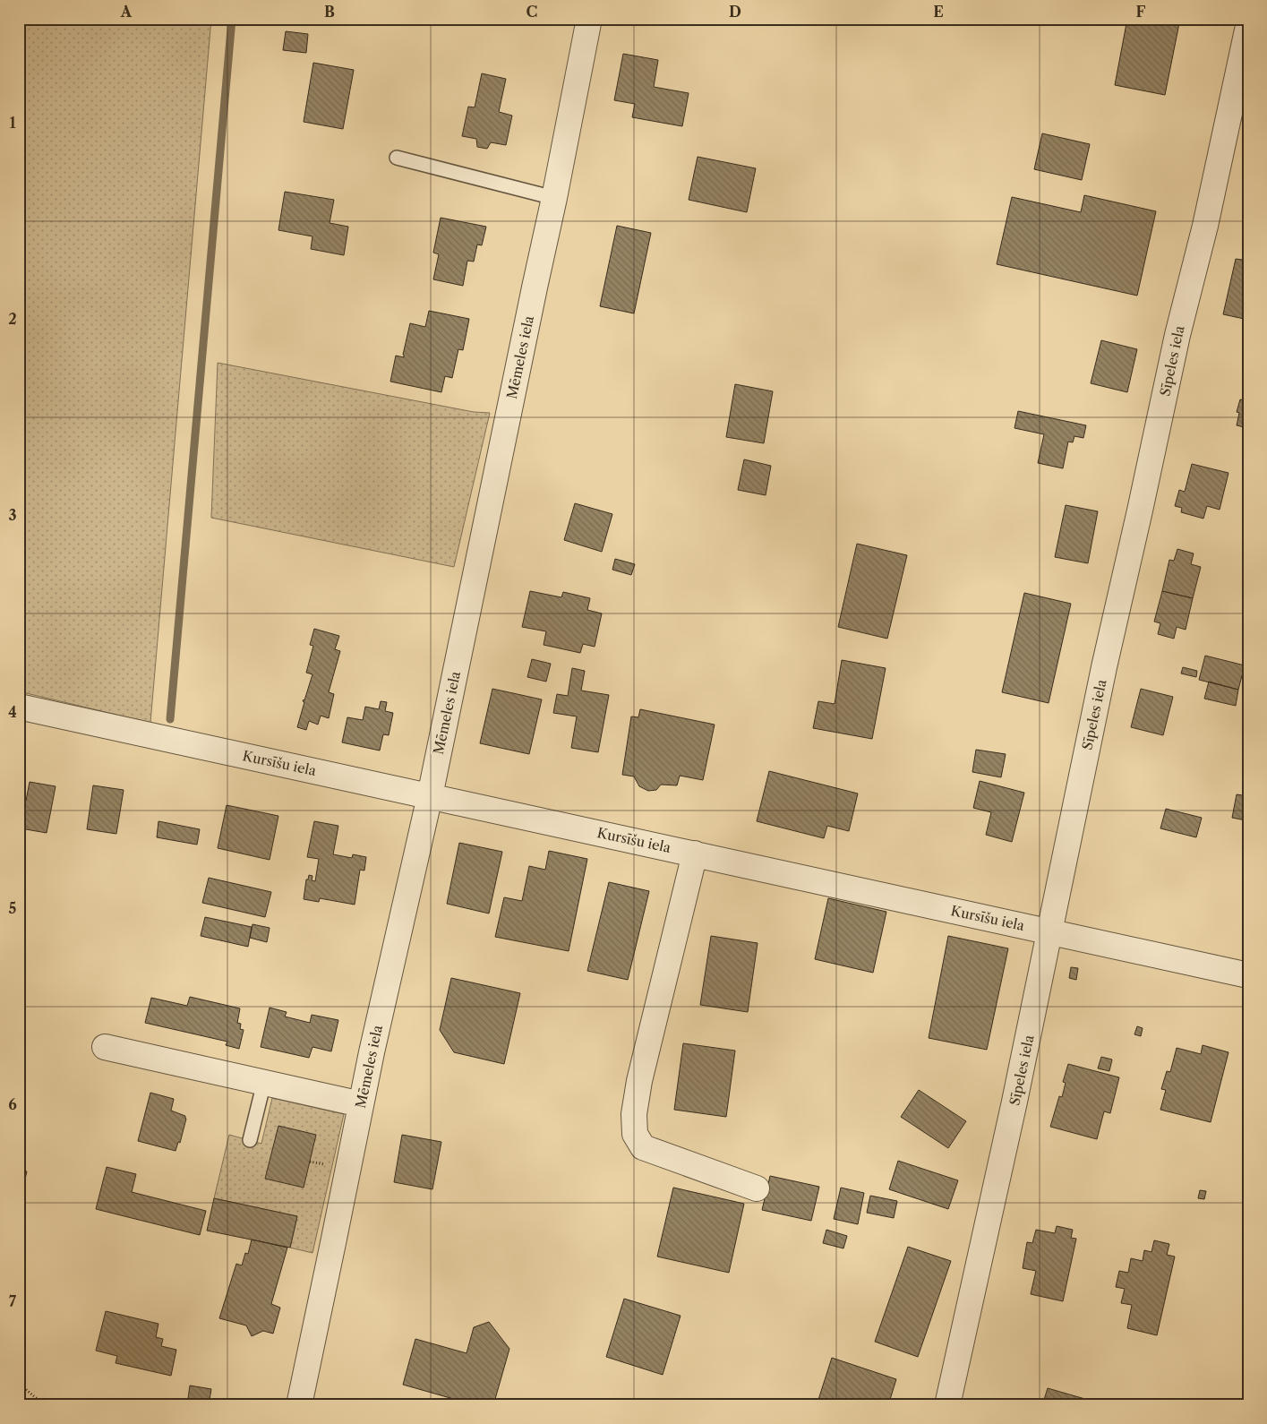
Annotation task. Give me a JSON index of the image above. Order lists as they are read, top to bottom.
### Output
{
  "streets": {
    "street": ["Mēmeles iela", "Sīpeles iela", "Kursīšu iela"]
  },
  "crossings": [
    ["Mēmeles iela", "Kursīšu iela"],
    ["Sīpeles iela", "Kursīšu iela"]
  ],
  "grid": {
    "columns": [
      "A",
      "B",
      "C",
      "D",
      "E",
      "F"
    ],
    "rows": [
      "1",
      "2",
      "3",
      "4",
      "5",
      "6",
      "7"
    ]
  }
}
